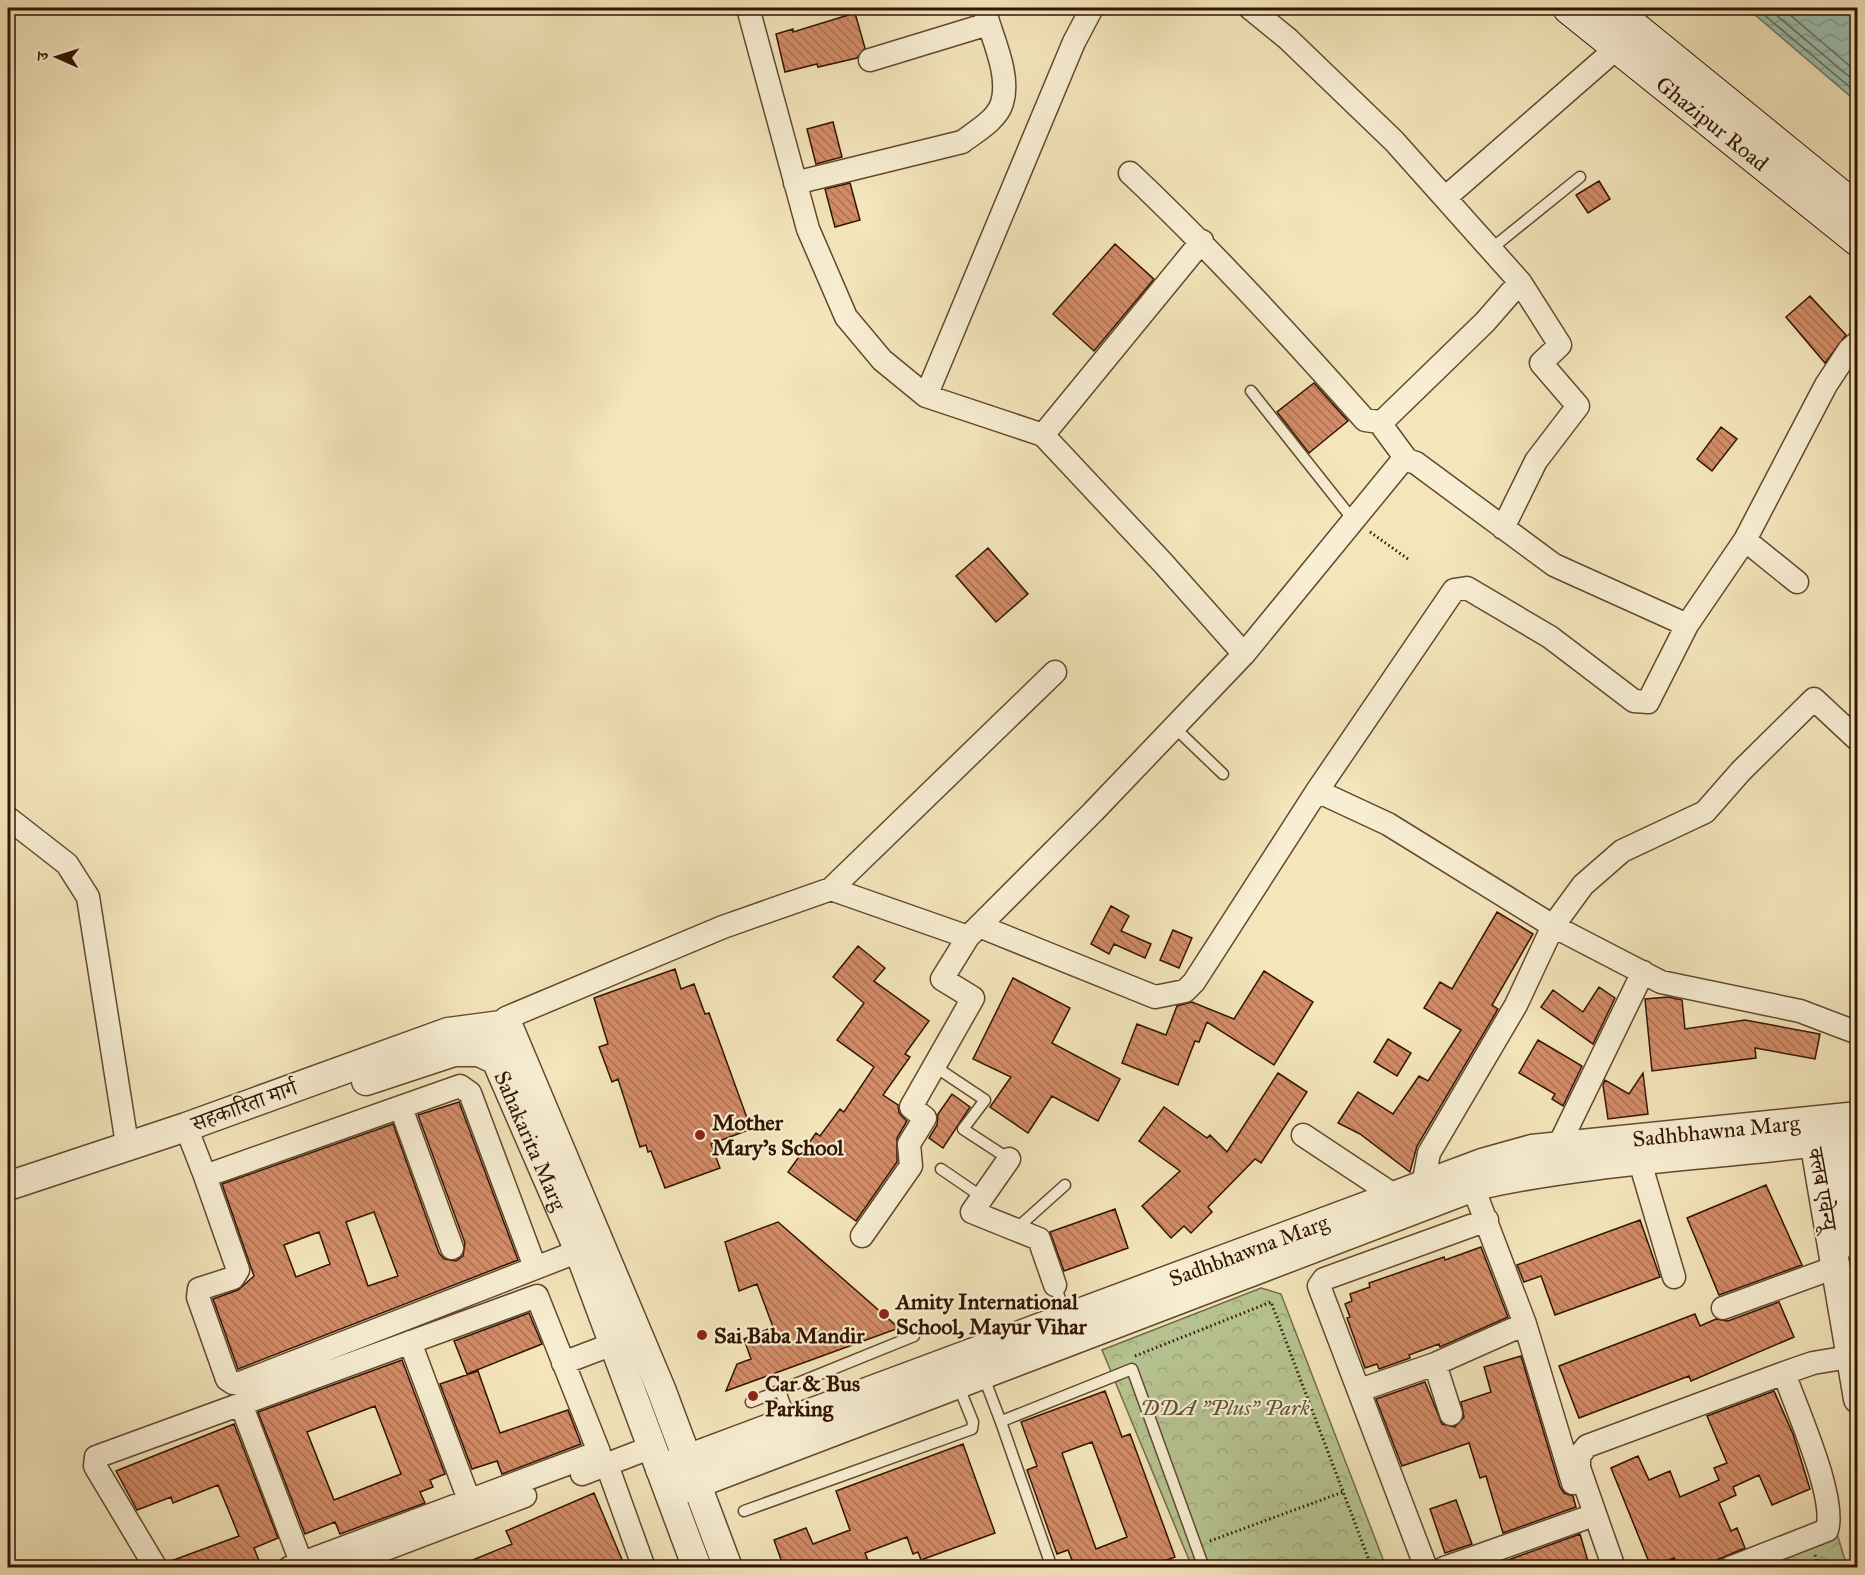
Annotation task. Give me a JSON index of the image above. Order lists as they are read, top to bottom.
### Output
{
  "streets": {
    "main road": ["Ghazipur Road"],
    "street": [
      "सहकारिता मार्ग",
      "Sadhbhawna Marg",
      "Sahakarita Marg",
      "क्लब एवेन्यू"
    ]
  },
  "crossings": [
    ["सहकारिता मार्ग", "Sahakarita Marg"],
    ["Sadhbhawna Marg", "Sahakarita Marg"],
    ["Sadhbhawna Marg", "क्लब एवेन्यू"]
  ],
  "parks": ["DDA \"Plus\" Park"],
  "places": [
    "Mother Mary's School",
    "Amity International School, Mayur Vihar",
    "Sai Baba Mandir",
    "Car & Bus Parking"
  ],
  "north": "left"
}
